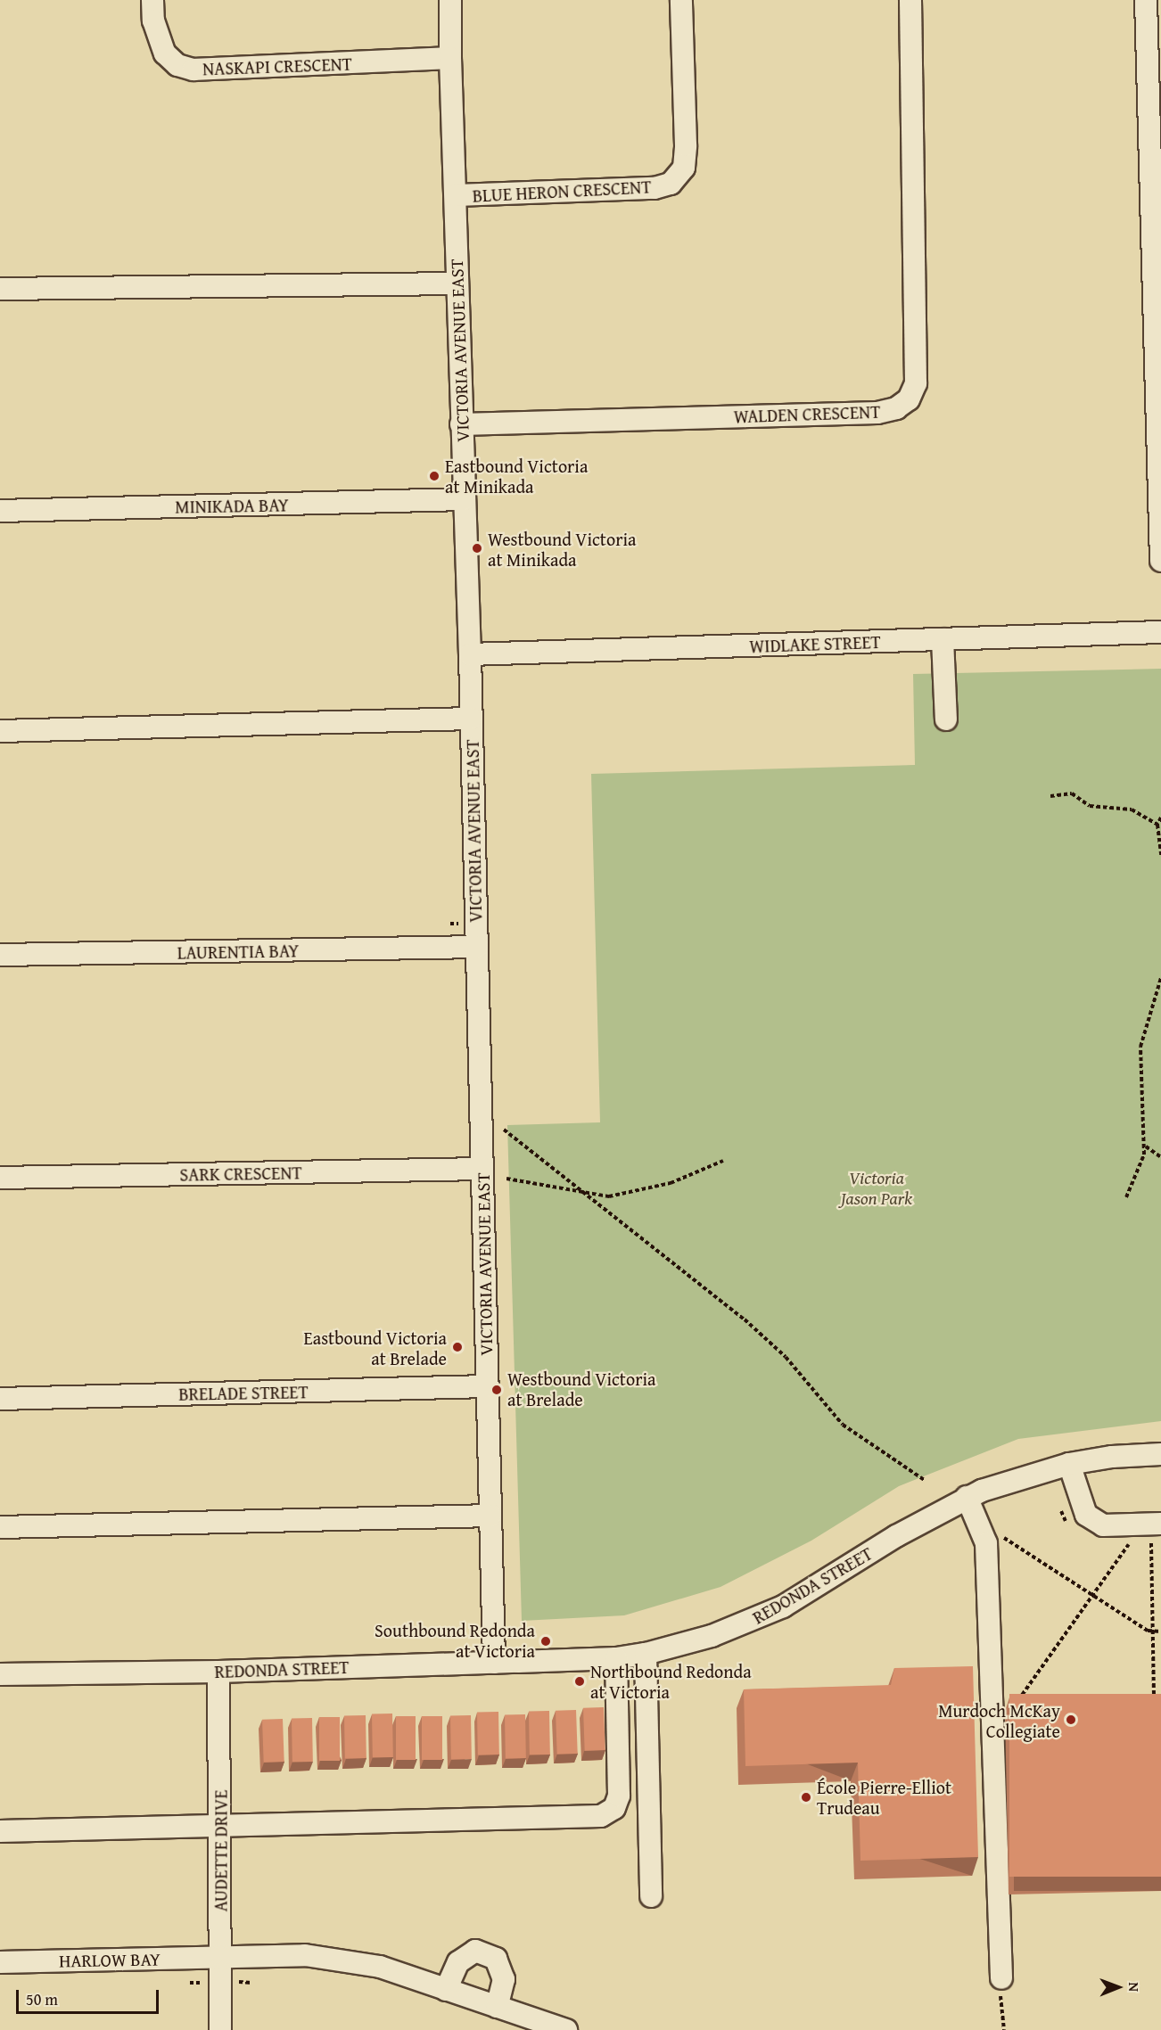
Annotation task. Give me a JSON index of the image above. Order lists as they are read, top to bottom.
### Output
{
  "streets": {
    "street": [
      "NASKAPI CRESCENT",
      "BLUE HERON CRESCENT",
      "VICTORIA AVENUE EAST",
      "WALDEN CRESCENT",
      "MINIKADA BAY",
      "WIDLAKE STREET",
      "LAURENTIA BAY",
      "SARK CRESCENT",
      "BRELADE STREET",
      "REDONDA STREET",
      "AUDETTE DRIVE",
      "HARLOW BAY"
    ]
  },
  "crossings": [
    ["NASKAPI CRESCENT", "VICTORIA AVENUE EAST"],
    ["BLUE HERON CRESCENT", "VICTORIA AVENUE EAST"],
    ["VICTORIA AVENUE EAST", "WALDEN CRESCENT"],
    ["VICTORIA AVENUE EAST", "MINIKADA BAY"],
    ["VICTORIA AVENUE EAST", "WIDLAKE STREET"],
    ["VICTORIA AVENUE EAST", "LAURENTIA BAY"],
    ["VICTORIA AVENUE EAST", "SARK CRESCENT"],
    ["VICTORIA AVENUE EAST", "BRELADE STREET"],
    ["VICTORIA AVENUE EAST", "REDONDA STREET"],
    ["REDONDA STREET", "AUDETTE DRIVE"],
    ["AUDETTE DRIVE", "HARLOW BAY"]
  ],
  "parks": ["Victoria Jason Park"],
  "places": [
    "Eastbound Victoria at Minikada",
    "Westbound Victoria at Minikada",
    "Eastbound Victoria at Brelade",
    "Westbound Victoria at Brelade",
    "Southbound Redonda at Victoria",
    "Northbound Redonda at Victoria",
    "Murdoch McKay Collegiate",
    "École Pierre-Elliot Trudeau"
  ],
  "scale_bar": "50 m",
  "north": "right"
}
